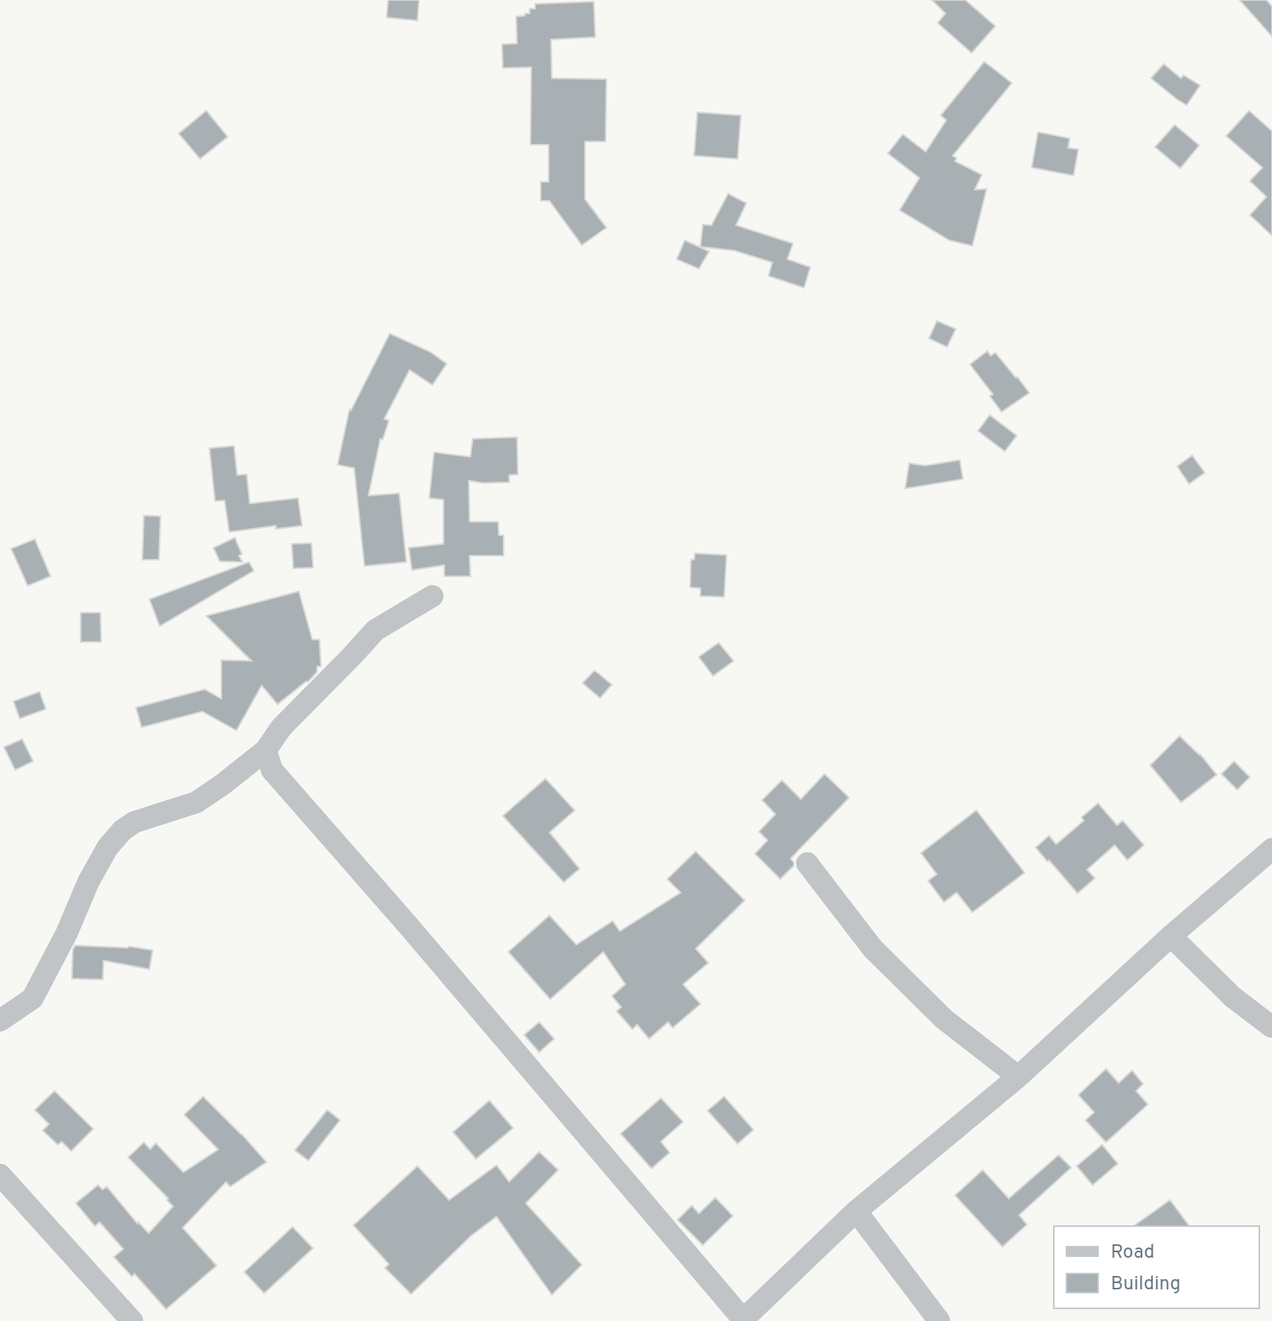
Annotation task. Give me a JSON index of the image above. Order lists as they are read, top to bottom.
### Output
{
  "legend": ["Road", "Building"]
}
